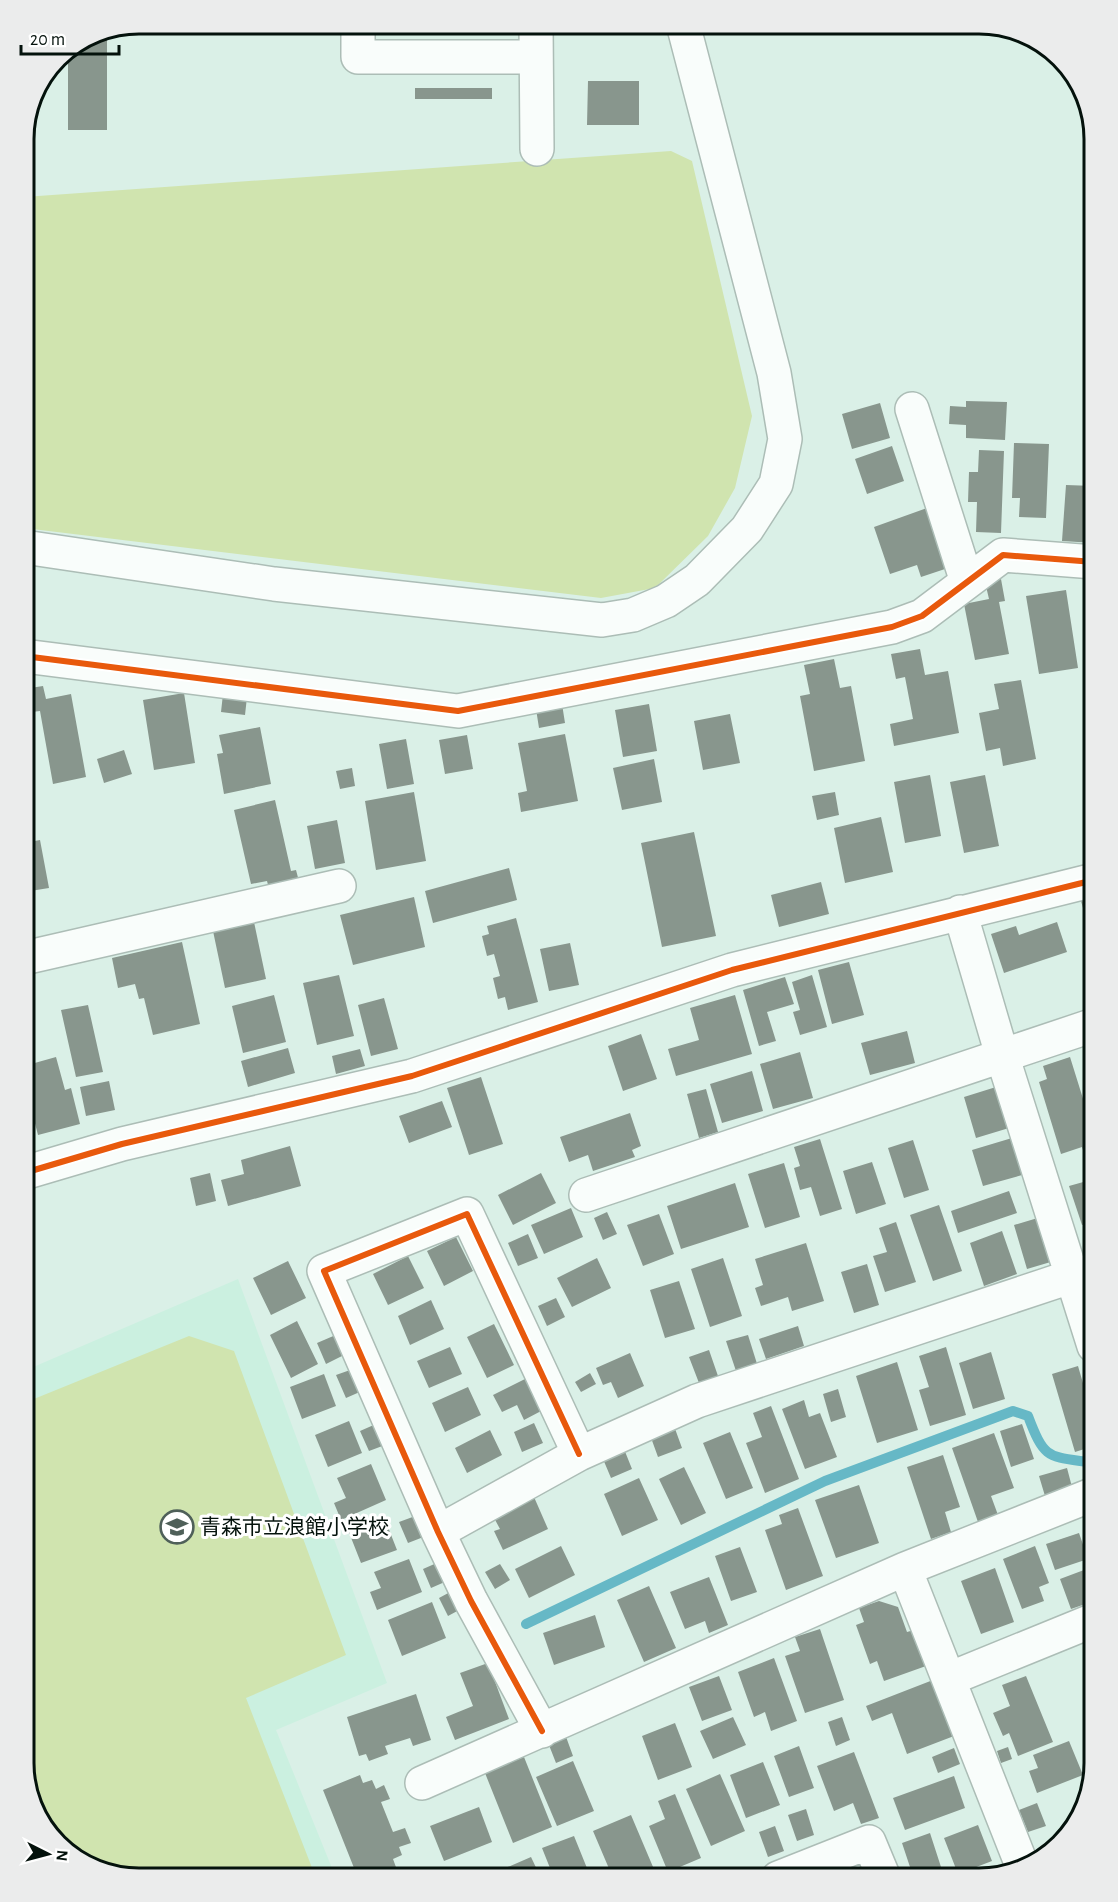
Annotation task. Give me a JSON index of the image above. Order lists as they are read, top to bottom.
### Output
{
  "places": {
    "school or university": ["青森市立浪館小学校"]
  },
  "scale_bar": "20 m",
  "north": "right"
}
